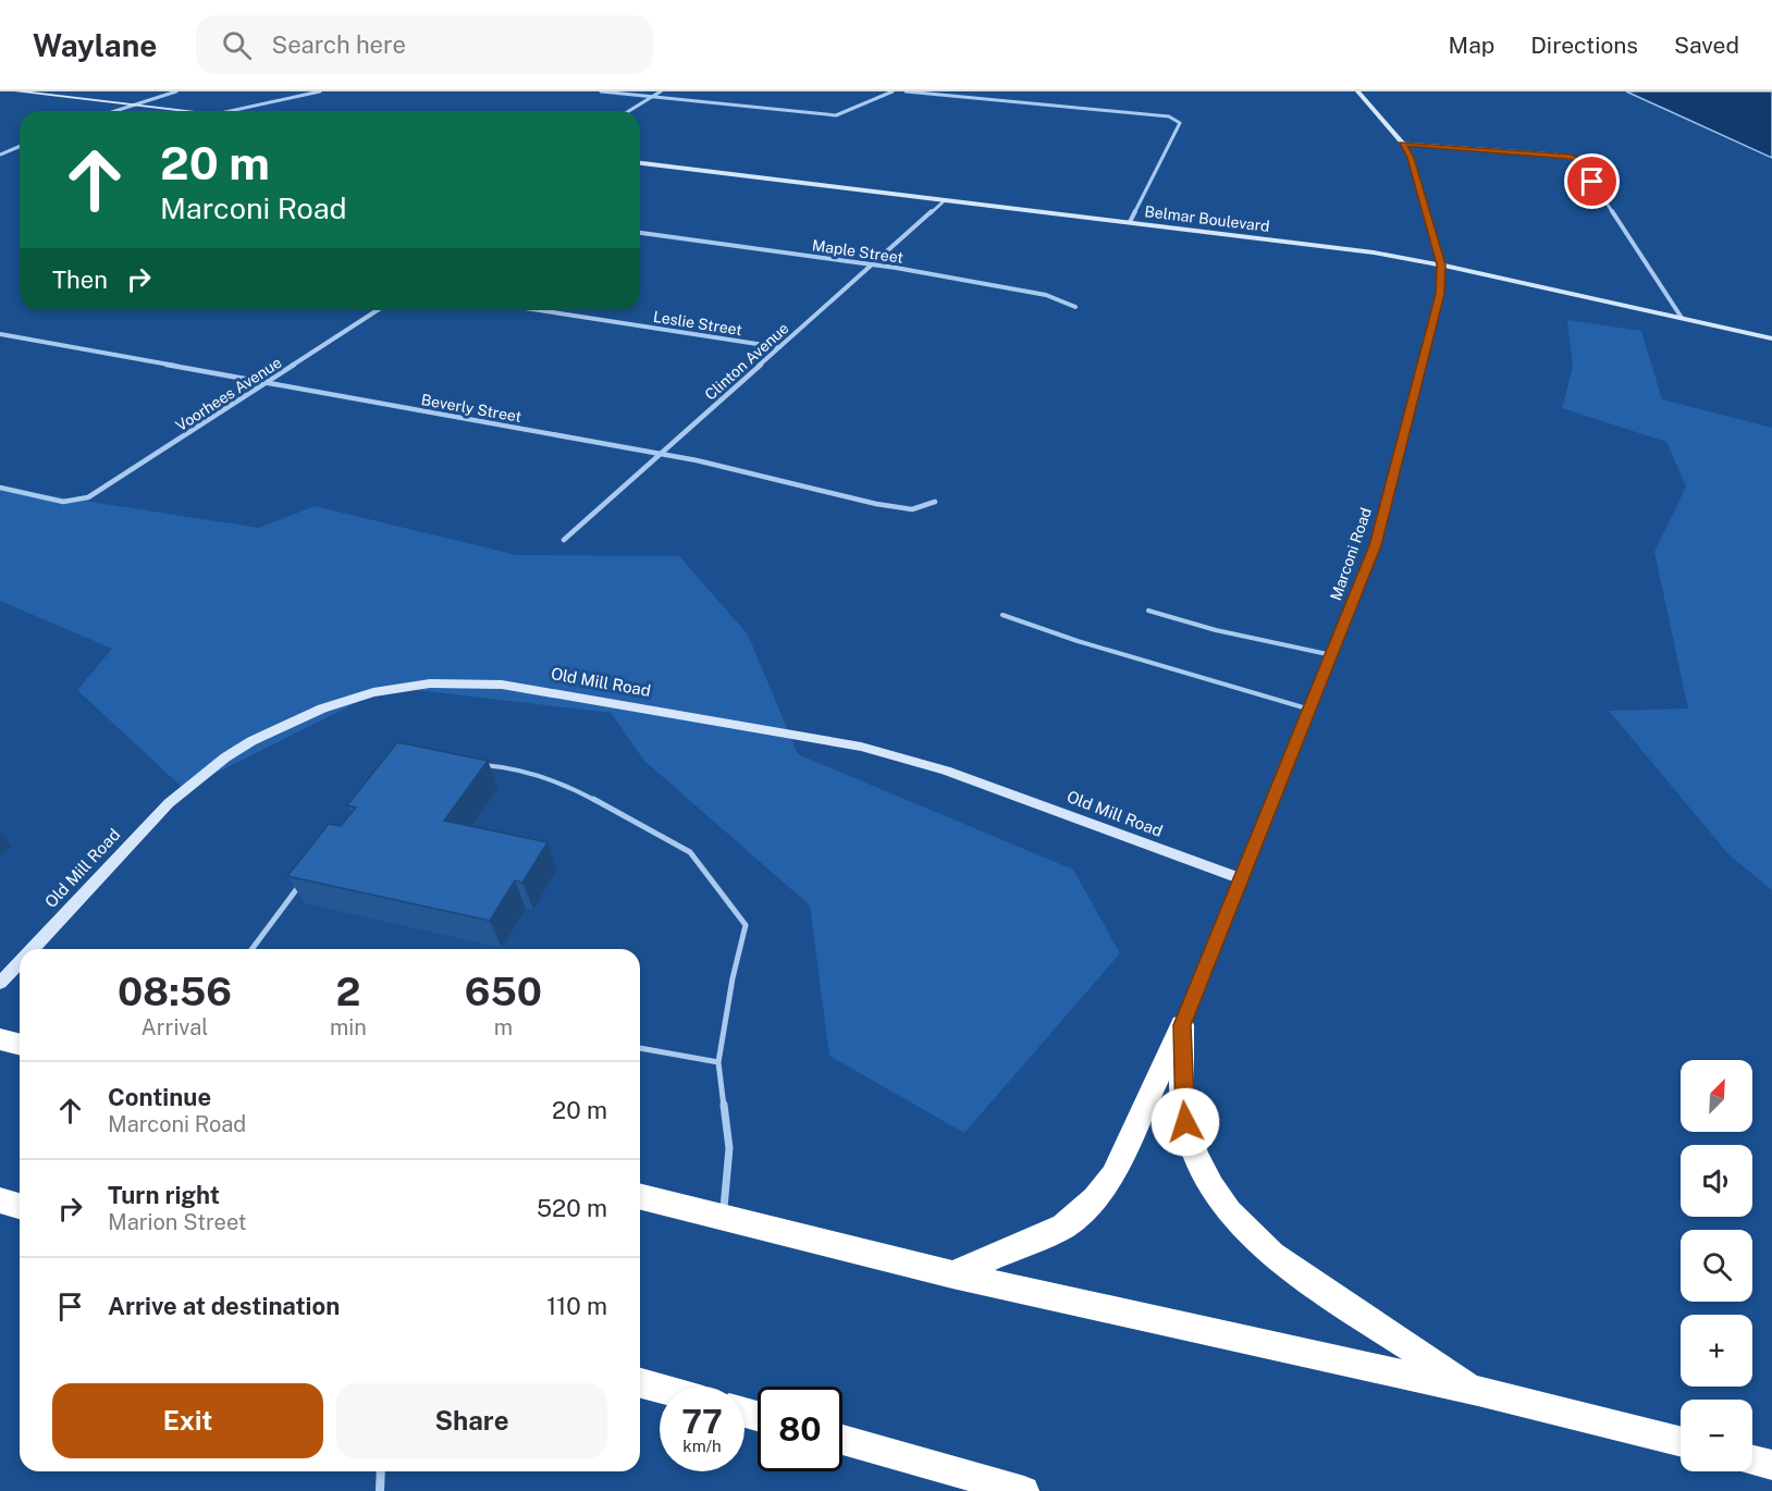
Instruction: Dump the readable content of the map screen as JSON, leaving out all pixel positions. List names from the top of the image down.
{
  "streets": {
    "street": [
      "Belmar Boulevard",
      "Maple Street",
      "Leslie Street",
      "Clinton Avenue",
      "Voorhees Avenue",
      "Beverly Street",
      "Marconi Road",
      "Old Mill Road"
    ]
  },
  "crossings": [
    ["Belmar Boulevard", "Clinton Avenue"],
    ["Belmar Boulevard", "Marconi Road"],
    ["Maple Street", "Clinton Avenue"],
    ["Leslie Street", "Clinton Avenue"],
    ["Clinton Avenue", "Beverly Street"],
    ["Voorhees Avenue", "Beverly Street"],
    ["Marconi Road", "Old Mill Road"]
  ],
  "north": "top right",
  "page": {
    "header": "Waylane",
    "search": "Search here",
    "nav": ["Map", "Directions", "Saved"],
    "turn": ["20 m", "Marconi Road"],
    "then": "Then",
    "eta": [
      "08:56",
      "Arrival",
      "2",
      "min",
      "650",
      "m"
    ],
    "map_buttons": ["+", "−"],
    "list": [
      {
        "name": "Continue",
        "note": "Marconi Road",
        "value": "20 m"
      },
      {
        "name": "Turn right",
        "note": "Marion Street",
        "value": "520 m"
      },
      {
        "name": "Arrive at destination",
        "value": "110 m"
      }
    ],
    "buttons": ["Exit", "Share"],
    "speed": "77 km/h",
    "limit": "80"
  }
}
